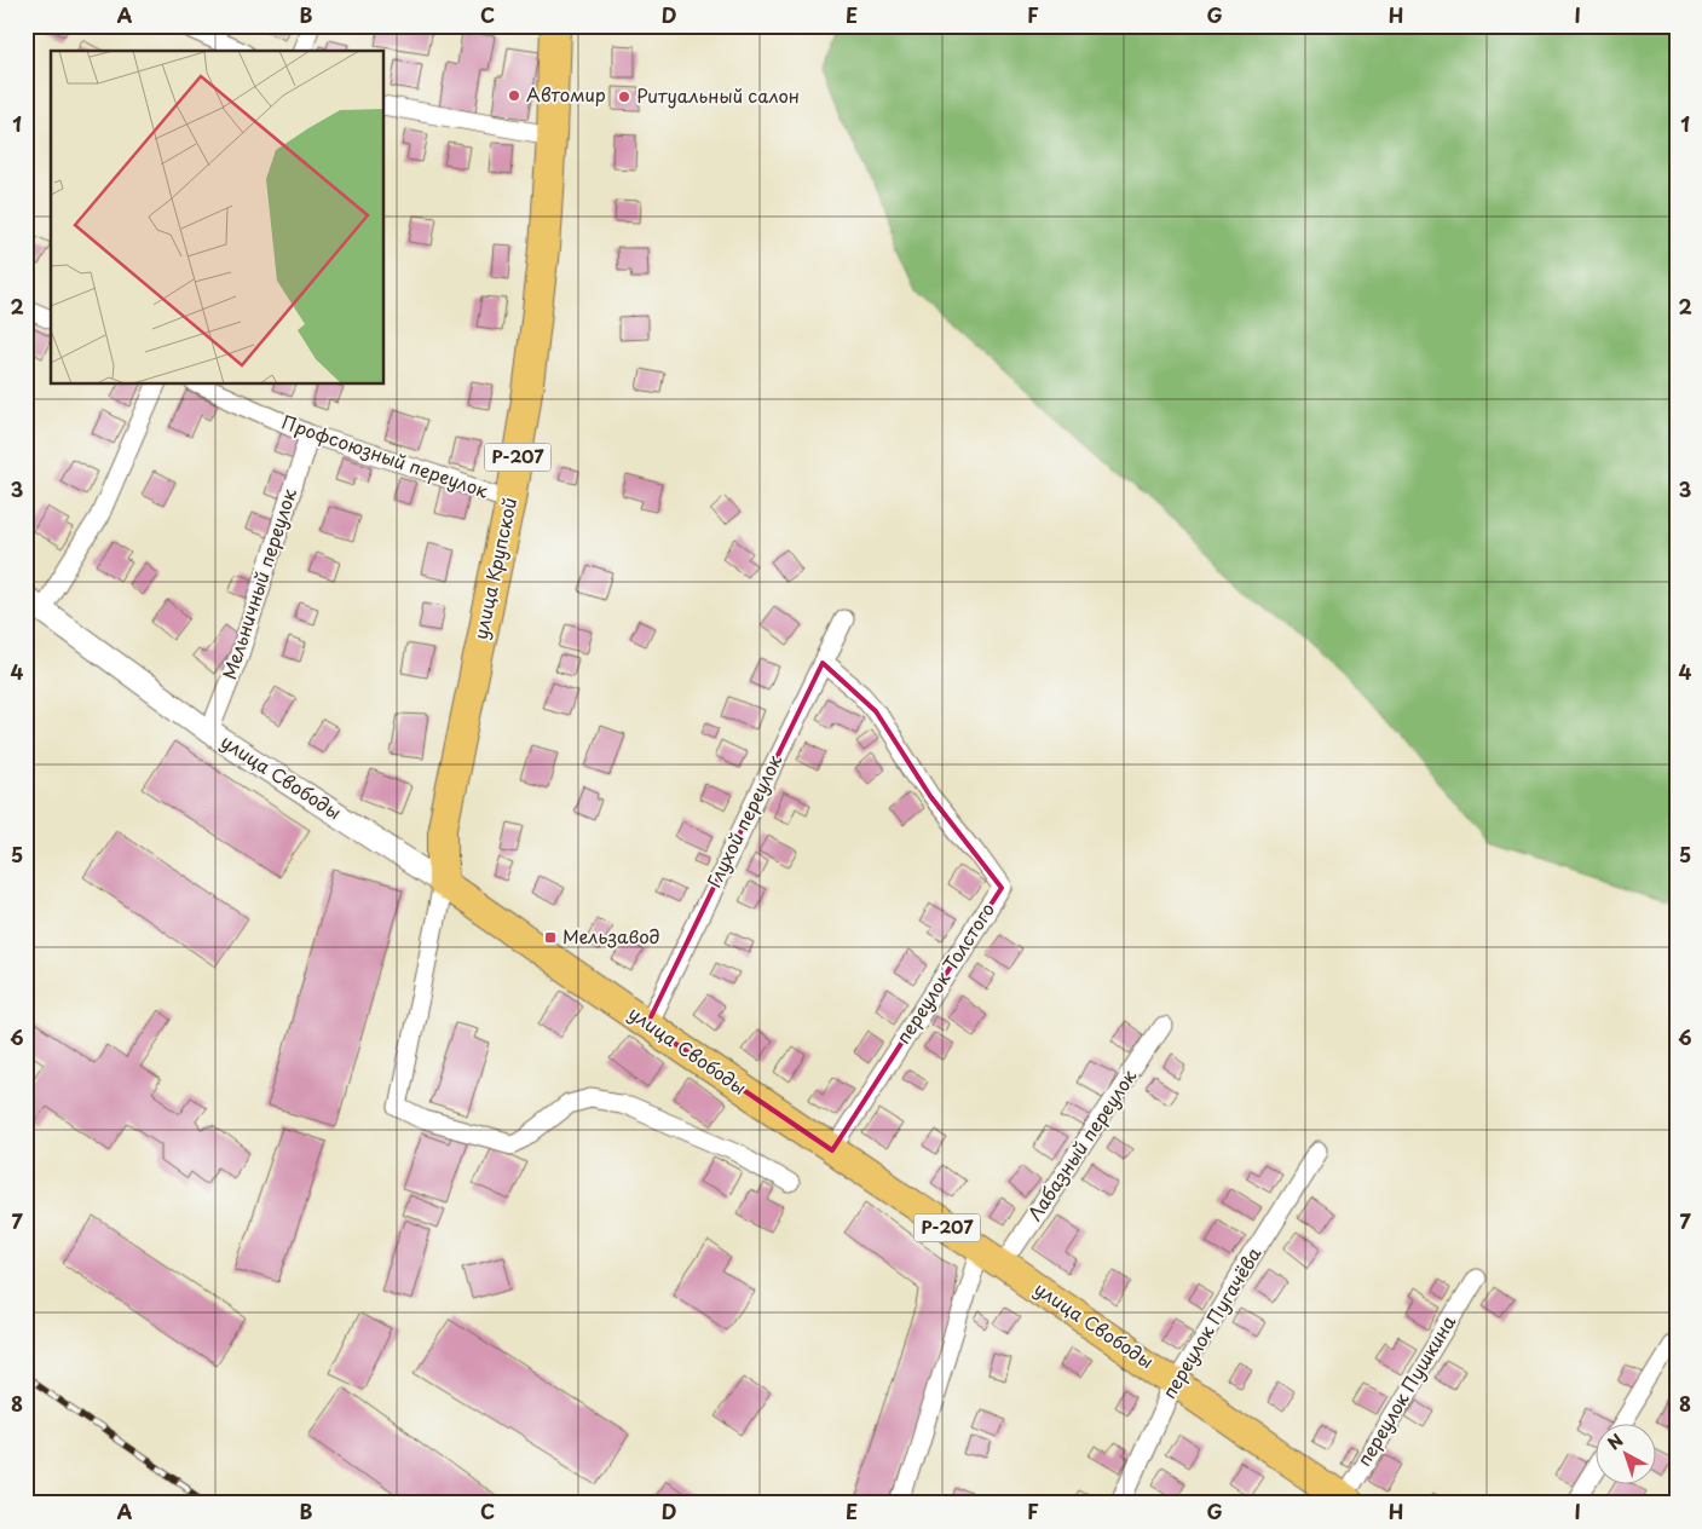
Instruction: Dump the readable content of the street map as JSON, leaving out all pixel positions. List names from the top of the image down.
{
  "streets": {
    "main road": ["Р-207", "улица Крупской", "улица Свободы"],
    "street": [
      "Профсоюзный переулок",
      "Мельничный переулок",
      "Глухой переулок",
      "переулок Толстого",
      "Лабазный переулок",
      "переулок Пугачёва",
      "переулок Пушкина"
    ]
  },
  "crossings": [
    ["Профсоюзный переулок", "улица Крупской"],
    ["Профсоюзный переулок", "Мельничный переулок"],
    ["улица Крупской", "улица Свободы"],
    ["Мельничный переулок", "улица Свободы"],
    ["улица Свободы", "Глухой переулок"],
    ["улица Свободы", "переулок Толстого"],
    ["улица Свободы", "Лабазный переулок"],
    ["улица Свободы", "переулок Пугачёва"],
    ["улица Свободы", "переулок Пушкина"],
    ["Глухой переулок", "переулок Толстого"]
  ],
  "places": {
    "other": ["Автомир", "Ритуальный салон"],
    "transit": ["Мельзавод"]
  },
  "north": "top left",
  "grid": {
    "columns": [
      "A",
      "B",
      "C",
      "D",
      "E",
      "F",
      "G",
      "H",
      "I"
    ],
    "rows": [
      "1",
      "2",
      "3",
      "4",
      "5",
      "6",
      "7",
      "8"
    ]
  }
}
